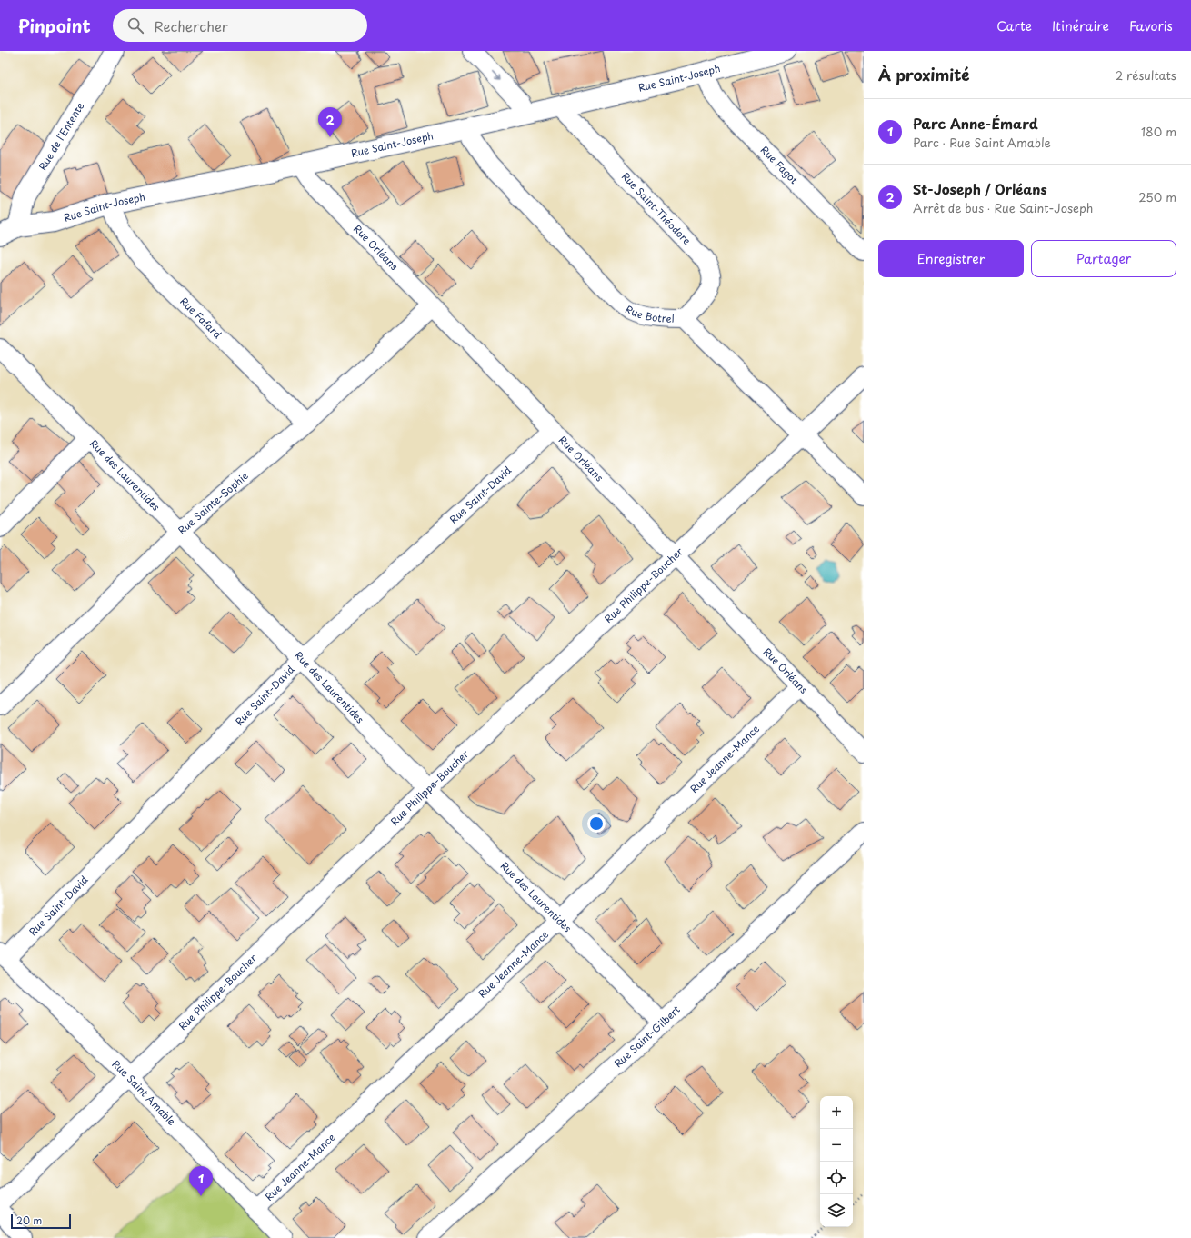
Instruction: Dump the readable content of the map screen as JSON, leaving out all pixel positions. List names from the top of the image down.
{
  "streets": {
    "street": [
      "Rue Saint-Joseph",
      "Rue de l'Entente",
      "Rue Fagot",
      "Rue Saint-Théodore",
      "Rue Orléans",
      "Rue Botrel",
      "Rue Fafard",
      "Rue des Laurentides",
      "Rue Saint-David",
      "Rue Sainte-Sophie",
      "Rue Philippe-Boucher",
      "Rue Jeanne-Mance",
      "Rue Saint-Gilbert",
      "Rue Saint Amable"
    ]
  },
  "crossings": [
    ["Rue Saint-Joseph", "Rue de l'Entente"],
    ["Rue Saint-Joseph", "Rue Fagot"],
    ["Rue Saint-Joseph", "Rue Saint-Théodore"],
    ["Rue Saint-Joseph", "Rue Orléans"],
    ["Rue Saint-Joseph", "Rue Botrel"],
    ["Rue Saint-Joseph", "Rue Fafard"],
    ["Rue Saint-Théodore", "Rue Botrel"],
    ["Rue Orléans", "Rue Saint-David"],
    ["Rue Orléans", "Rue Sainte-Sophie"],
    ["Rue Orléans", "Rue Philippe-Boucher"],
    ["Rue Orléans", "Rue Jeanne-Mance"],
    ["Rue Botrel", "Rue Philippe-Boucher"],
    ["Rue Fafard", "Rue Sainte-Sophie"],
    ["Rue des Laurentides", "Rue Saint-David"],
    ["Rue des Laurentides", "Rue Sainte-Sophie"],
    ["Rue des Laurentides", "Rue Philippe-Boucher"],
    ["Rue des Laurentides", "Rue Jeanne-Mance"],
    ["Rue des Laurentides", "Rue Saint-Gilbert"],
    ["Rue Saint-David", "Rue Saint Amable"],
    ["Rue Philippe-Boucher", "Rue Saint Amable"],
    ["Rue Jeanne-Mance", "Rue Saint Amable"]
  ],
  "scale_bar": "20 m",
  "page": {
    "header": "Pinpoint",
    "search": "Rechercher",
    "nav": ["Carte", "Itinéraire", "Favoris"],
    "heading": ["À proximité", "2 résultats"],
    "list": [
      {
        "mark": "1",
        "name": "Parc Anne-Émard",
        "note": "Parc · Rue Saint Amable",
        "value": "180 m"
      },
      {
        "mark": "2",
        "name": "St-Joseph / Orléans",
        "note": "Arrêt de bus · Rue Saint-Joseph",
        "value": "250 m"
      }
    ],
    "pins": ["2", "1"],
    "buttons": ["Enregistrer", "Partager"],
    "map_buttons": ["+", "−"],
    "scale": "20 m"
  }
}
